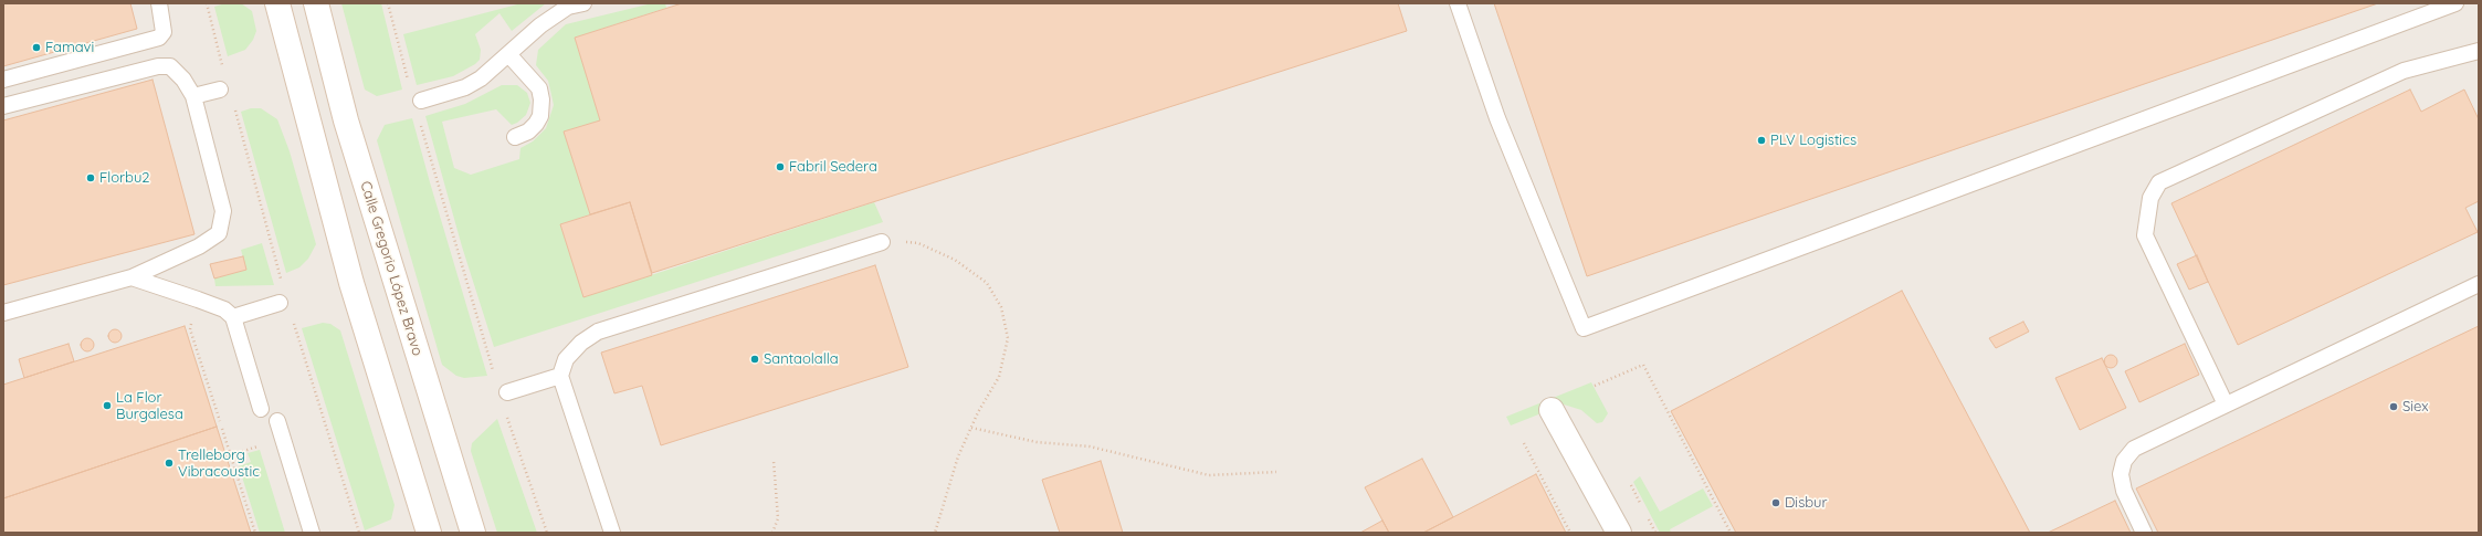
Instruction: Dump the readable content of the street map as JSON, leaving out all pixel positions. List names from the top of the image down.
{
  "streets": {
    "main road": ["Calle Gregorio López Bravo"]
  },
  "places": [
    "Famavi",
    "PLV Logistics",
    "Fabril Sedera",
    "Florbu2",
    "Santaolalla",
    "La Flor Burgalesa",
    "Siex",
    "Trelleborg Vibracoustic",
    "Disbur"
  ]
}
